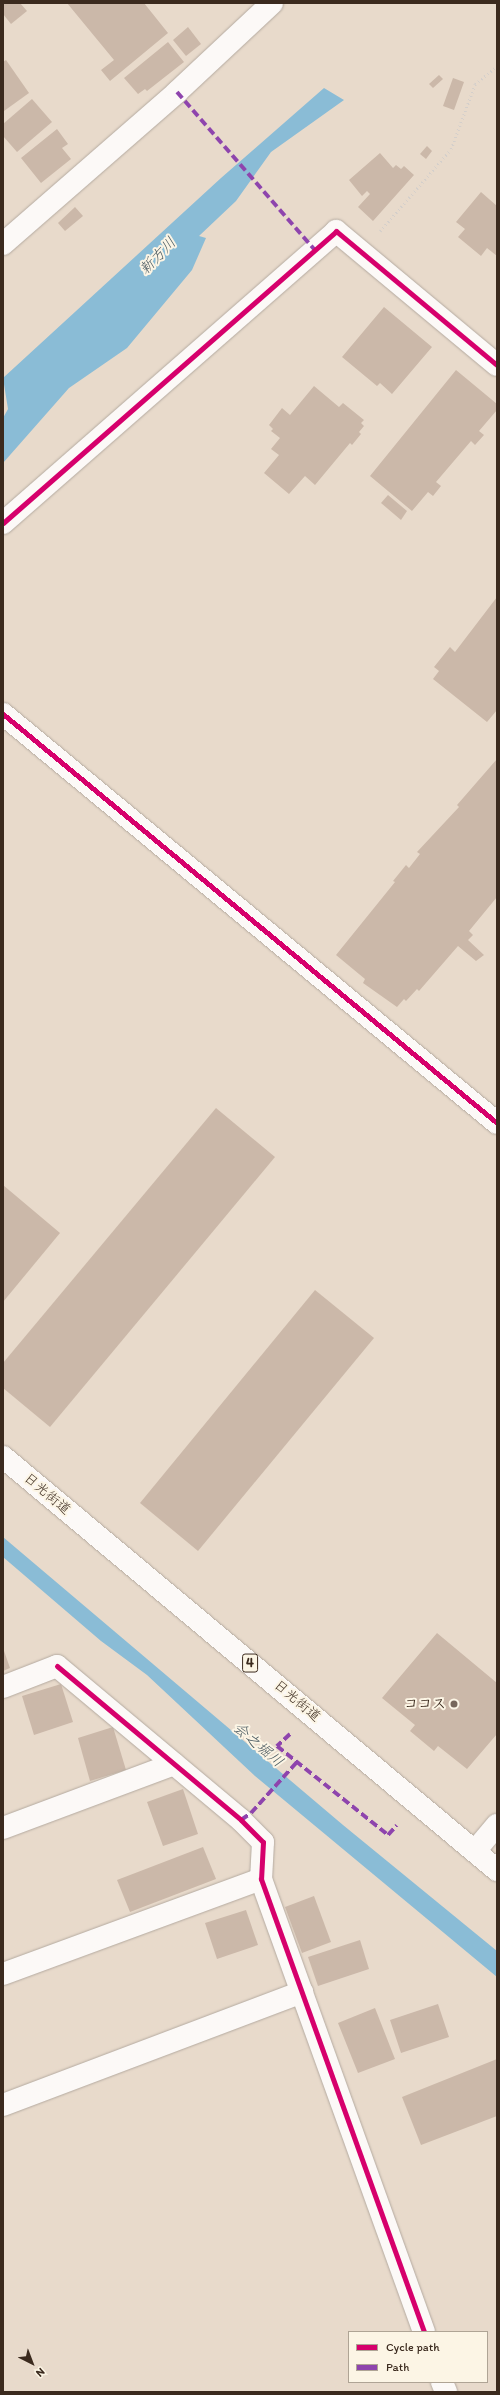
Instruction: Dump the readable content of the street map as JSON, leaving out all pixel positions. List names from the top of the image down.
{
  "streets": {
    "main road": ["日光街道", "4"]
  },
  "water": ["新方川", "会之堀川"],
  "places": ["ココス"],
  "legend": ["Cycle path", "Path"],
  "north": "bottom right"
}
